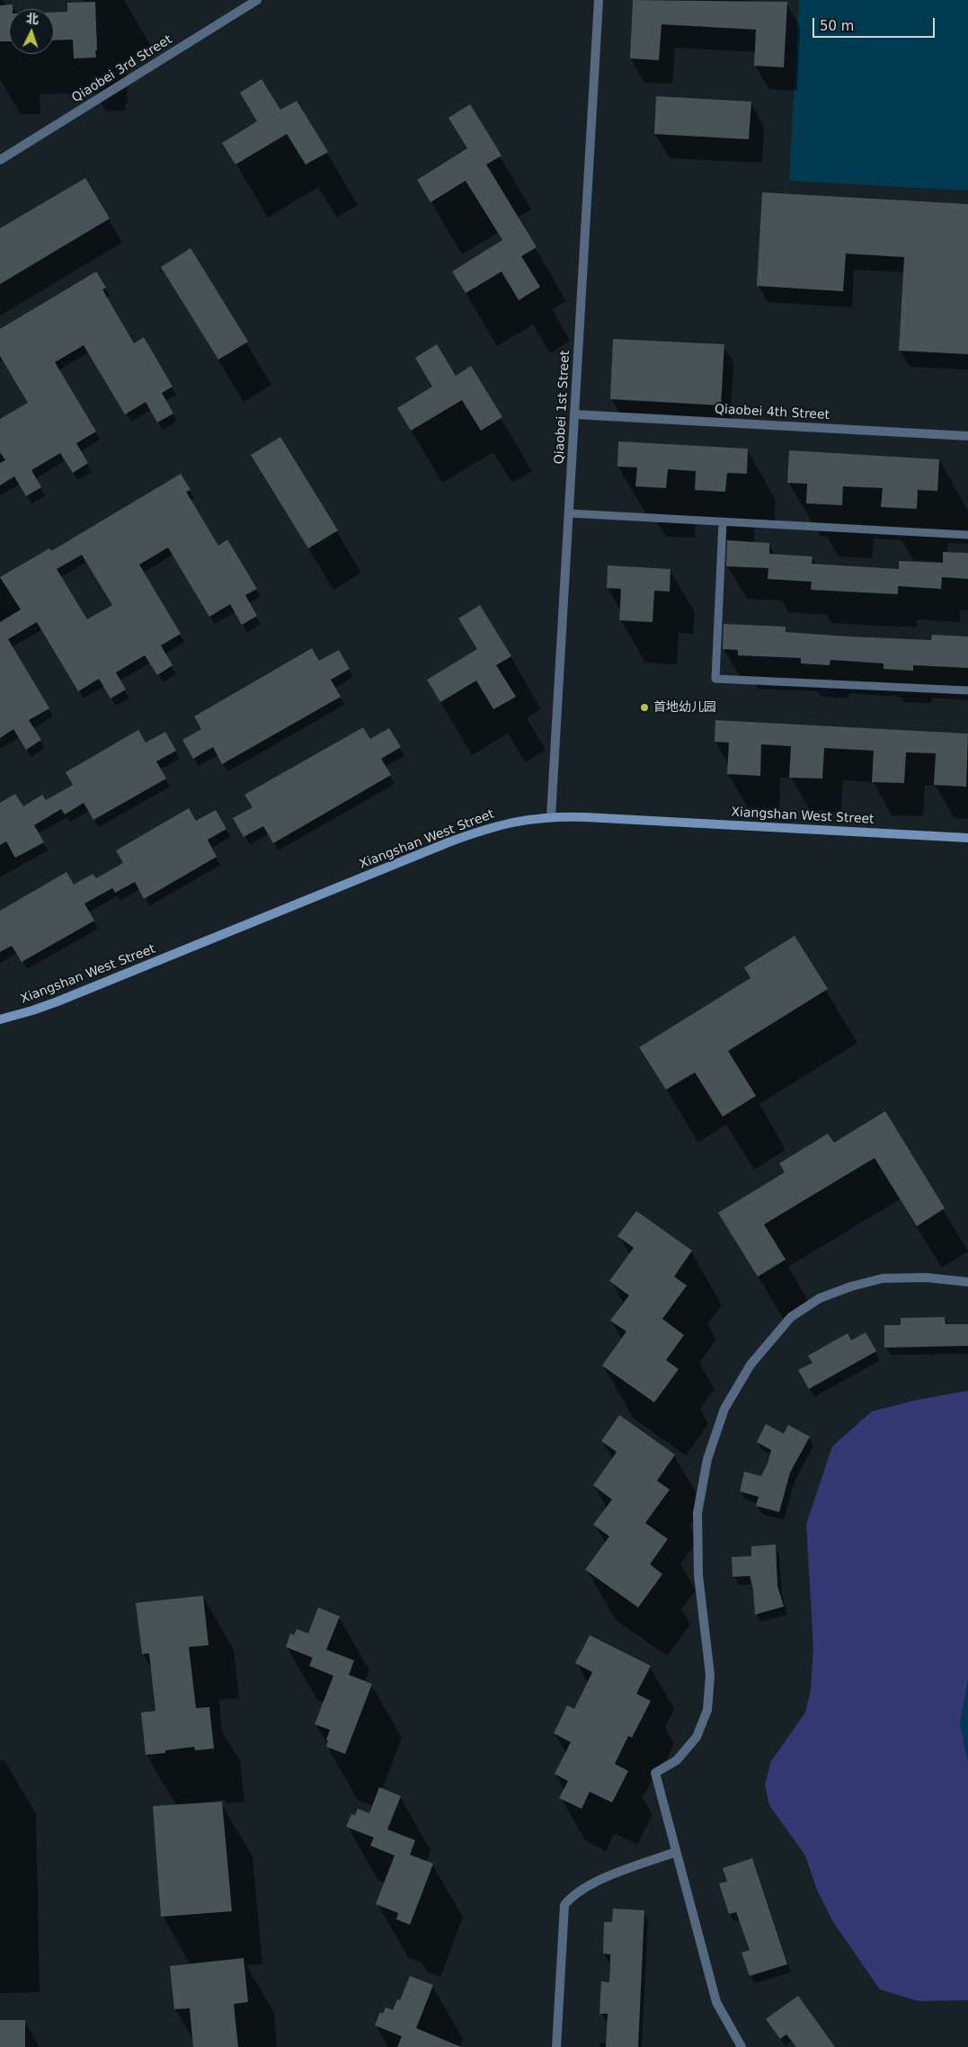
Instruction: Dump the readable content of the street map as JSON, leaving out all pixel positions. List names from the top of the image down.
{
  "streets": {
    "street": [
      "Qiaobei 3rd Street",
      "Qiaobei 1st Street",
      "Qiaobei 4th Street",
      "Xiangshan West Street"
    ]
  },
  "crossings": [
    ["Qiaobei 1st Street", "Qiaobei 4th Street"],
    ["Qiaobei 1st Street", "Xiangshan West Street"]
  ],
  "places": ["首地幼儿园"],
  "scale_bar": "50 m",
  "north": "top"
}
